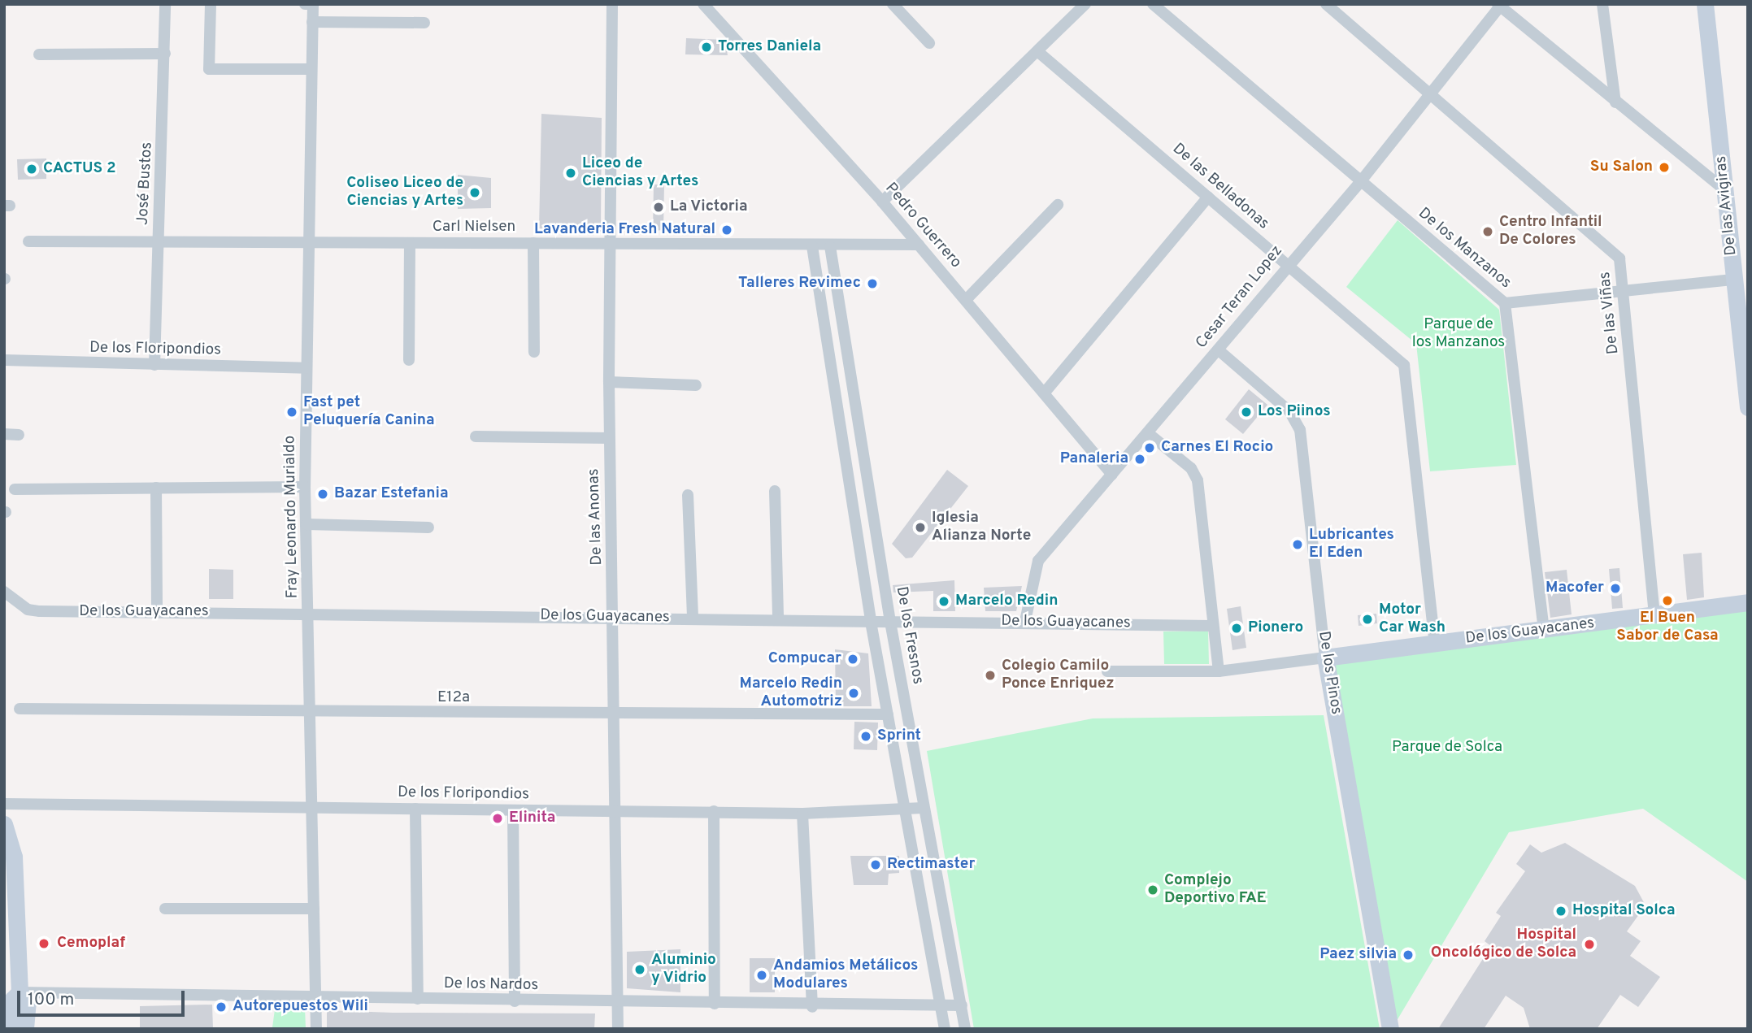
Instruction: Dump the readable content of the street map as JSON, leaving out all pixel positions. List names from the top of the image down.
{
  "streets": {
    "street": [
      "José Bustos",
      "De las Belladonas",
      "De las Avigiras",
      "Pedro Guerrero",
      "Carl Nielsen",
      "De los Manzanos",
      "Cesar Teran Lopez",
      "De las Viñas",
      "De los Floripondios",
      "Fray Leonardo Murialdo",
      "De las Anonas",
      "De los Guayacanes",
      "De los Fresnos",
      "De los Pinos",
      "E12a",
      "De los Nardos"
    ]
  },
  "crossings": [
    ["José Bustos", "Carl Nielsen"],
    ["José Bustos", "De los Floripondios"],
    ["De las Belladonas", "Cesar Teran Lopez"],
    ["De las Belladonas", "De los Guayacanes"],
    ["Pedro Guerrero", "Carl Nielsen"],
    ["Pedro Guerrero", "Cesar Teran Lopez"],
    ["Carl Nielsen", "Fray Leonardo Murialdo"],
    ["Carl Nielsen", "De las Anonas"],
    ["Carl Nielsen", "De los Fresnos"],
    ["De los Manzanos", "Cesar Teran Lopez"],
    ["De los Manzanos", "De los Guayacanes"],
    ["Cesar Teran Lopez", "De las Viñas"],
    ["Cesar Teran Lopez", "De los Guayacanes"],
    ["Cesar Teran Lopez", "De los Pinos"],
    ["De las Viñas", "De los Guayacanes"],
    ["De los Floripondios", "Fray Leonardo Murialdo"],
    ["De los Floripondios", "De las Anonas"],
    ["De los Floripondios", "De los Fresnos"],
    ["Fray Leonardo Murialdo", "De los Guayacanes"],
    ["Fray Leonardo Murialdo", "E12a"],
    ["Fray Leonardo Murialdo", "De los Nardos"],
    ["De las Anonas", "De los Guayacanes"],
    ["De las Anonas", "E12a"],
    ["De las Anonas", "De los Nardos"],
    ["De los Guayacanes", "De los Fresnos"],
    ["De los Guayacanes", "De los Pinos"],
    ["De los Fresnos", "De los Nardos"]
  ],
  "parks": ["Parque de los Manzanos", "Parque de Solca"],
  "places": [
    "Torres Daniela",
    "Su Salon",
    "CACTUS 2",
    "Liceo de Ciencias y Artes",
    "Coliseo Liceo de Ciencias y Artes",
    "La Victoria",
    "Lavanderia Fresh Natural",
    "Centro Infantil De Colores",
    "Talleres Revimec",
    "Fast pet Peluquería Canina",
    "Los Piinos",
    "Carnes El Rocio",
    "Panaleria",
    "Bazar Estefania",
    "Iglesia Alianza Norte",
    "Lubricantes El Eden",
    "Macofer",
    "El Buen Sabor de Casa",
    "Marcelo Redin",
    "Motor Car Wash",
    "Pionero",
    "Compucar",
    "Colegio Camilo Ponce Enriquez",
    "Marcelo Redin Automotriz",
    "Sprint",
    "Elinita",
    "Rectimaster",
    "Complejo Deportivo FAE",
    "Hospital Solca",
    "Cemoplaf",
    "Hospital Oncológico de Solca",
    "Paez silvia",
    "Aluminio y Vidrio",
    "Andamios Metálicos Modulares",
    "Autorepuestos Wili"
  ],
  "scale_bar": "100 m"
}
